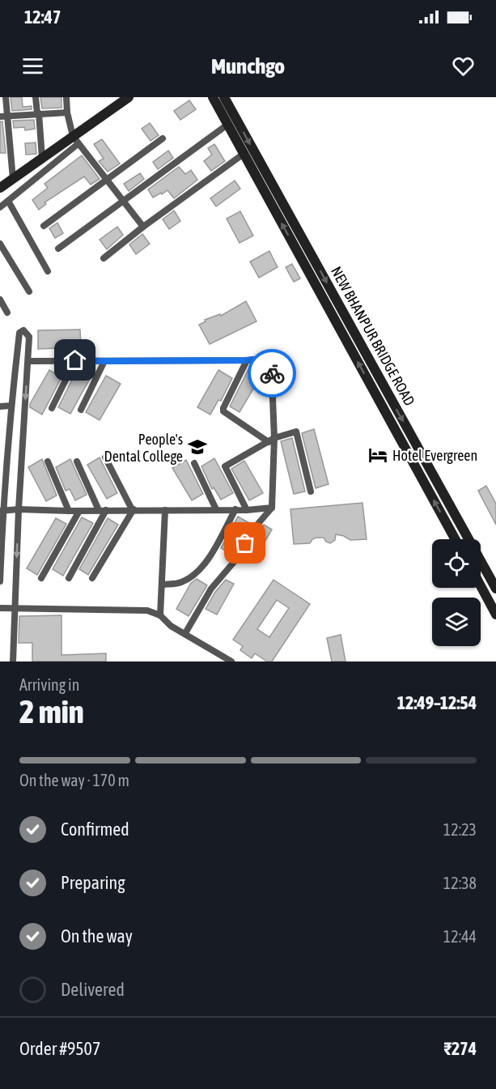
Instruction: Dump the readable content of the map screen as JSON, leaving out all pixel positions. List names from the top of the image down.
{
  "streets": {
    "street": ["NEW BHANPUR BRIDGE ROAD"]
  },
  "places": {
    "school or university": ["People's Dental College"],
    "hotel": ["Hotel Evergreen"]
  },
  "page": {
    "status": "12:47",
    "header": "Munchgo",
    "heading": ["2 min", "Arriving in", "12:49–12:54"],
    "panel": ["Order #9507", "₹274"],
    "bar": "On the way · 170 m",
    "list": [
      ["Confirmed", "12:23"],
      ["Preparing", "12:38"],
      ["On the way", "12:44"],
      "Delivered"
    ]
  }
}
